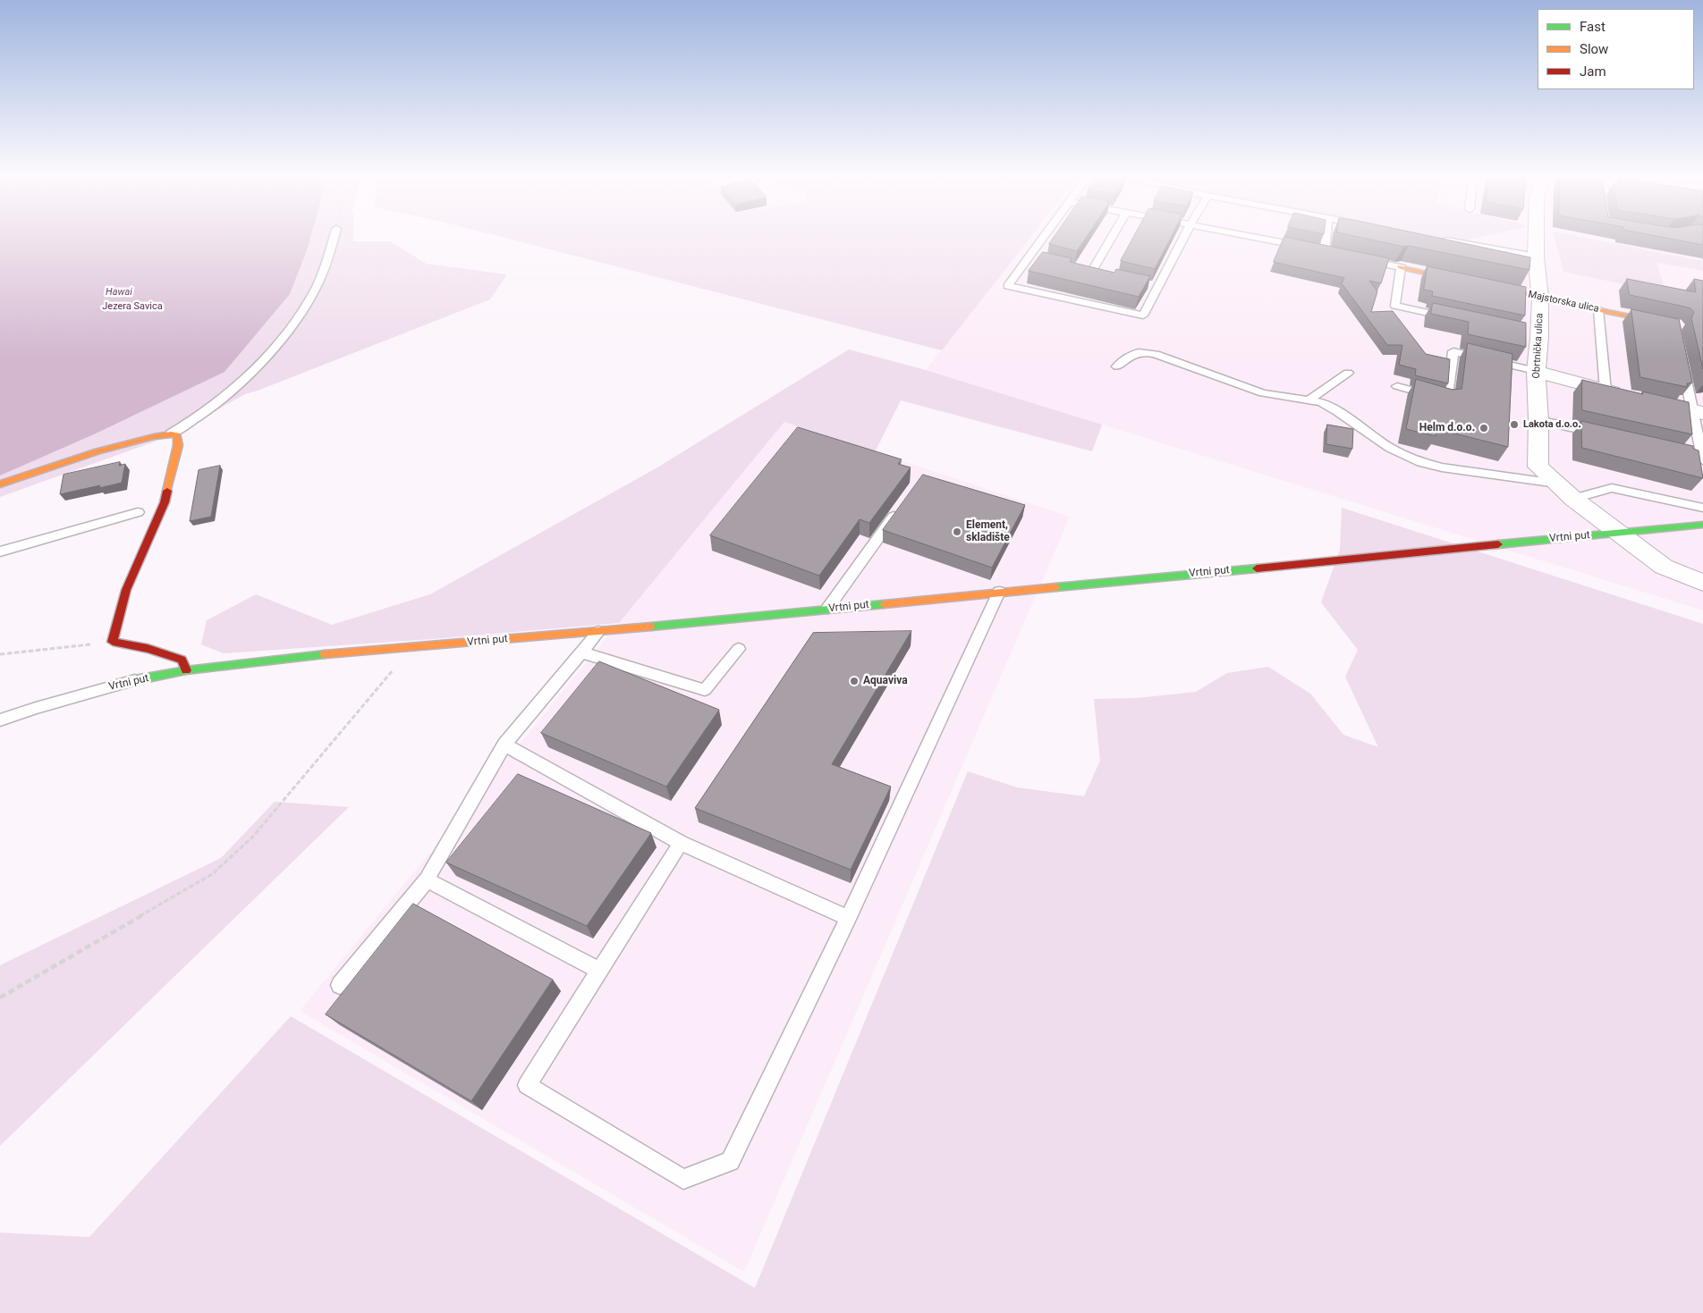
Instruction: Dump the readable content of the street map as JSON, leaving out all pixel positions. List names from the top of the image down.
{
  "streets": {
    "street": ["Majstorska ulica", "Obrtnička ulica", "Vrtni put"]
  },
  "crossings": [
    ["Majstorska ulica", "Obrtnička ulica"],
    ["Obrtnička ulica", "Vrtni put"]
  ],
  "water": ["Hawai"],
  "parks": ["Jezera Savica"],
  "places": [
    "Lakota d.o.o.",
    "Helm d.o.o.",
    "Element, skladište",
    "Aquaviva"
  ],
  "legend": ["Fast", "Slow", "Jam"]
}
